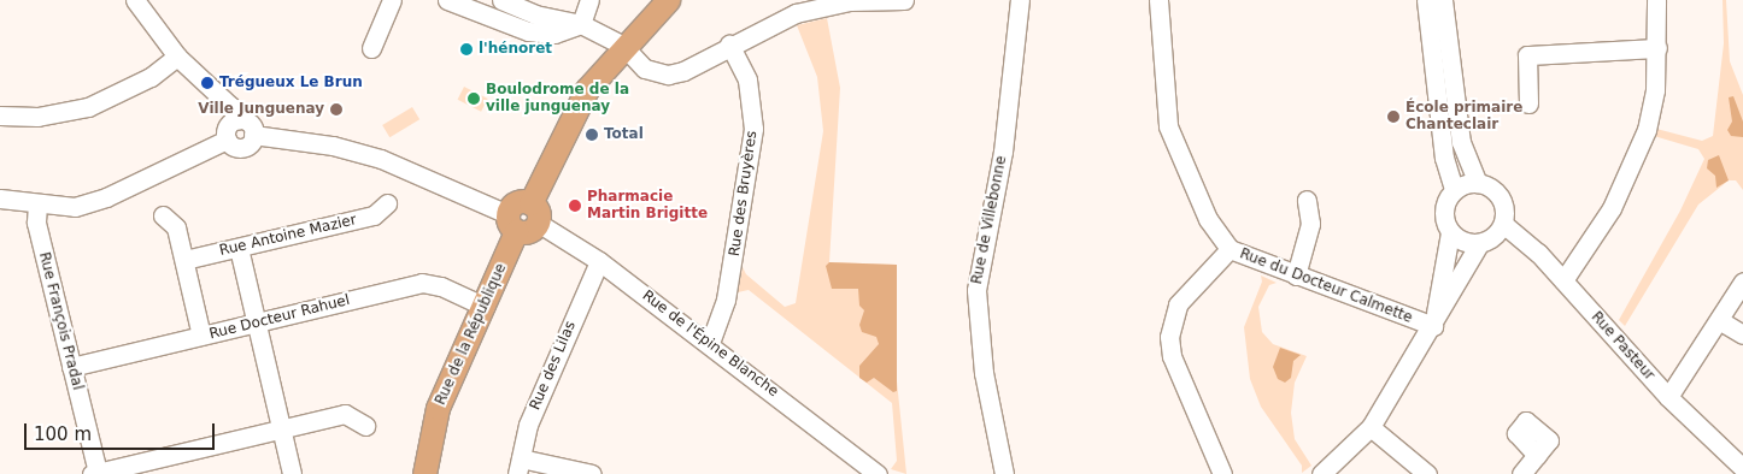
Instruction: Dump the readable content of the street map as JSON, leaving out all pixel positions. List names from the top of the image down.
{
  "streets": {
    "main road": ["Rue de la République"],
    "street": [
      "Rue des Bruyères",
      "Rue de Villebonne",
      "Rue Antoine Mazier",
      "Rue du Docteur Calmette",
      "Rue Docteur Rahuel",
      "Rue François Pradal",
      "Rue de l'Épine Blanche",
      "Rue Pasteur",
      "Rue des Lilas"
    ]
  },
  "crossings": [
    ["Rue des Bruyères", "Rue de l'Épine Blanche"],
    ["Rue Docteur Rahuel", "Rue François Pradal"],
    ["Rue Docteur Rahuel", "Rue de la République"],
    ["Rue de l'Épine Blanche", "Rue des Lilas"]
  ],
  "places": [
    "l'hénoret",
    "Trégueux Le Brun",
    "Boulodrome de la ville junguenay",
    "Ville Junguenay",
    "École primaire Chanteclair",
    "Total",
    "Pharmacie Martin Brigitte"
  ],
  "scale_bar": "100 m"
}
